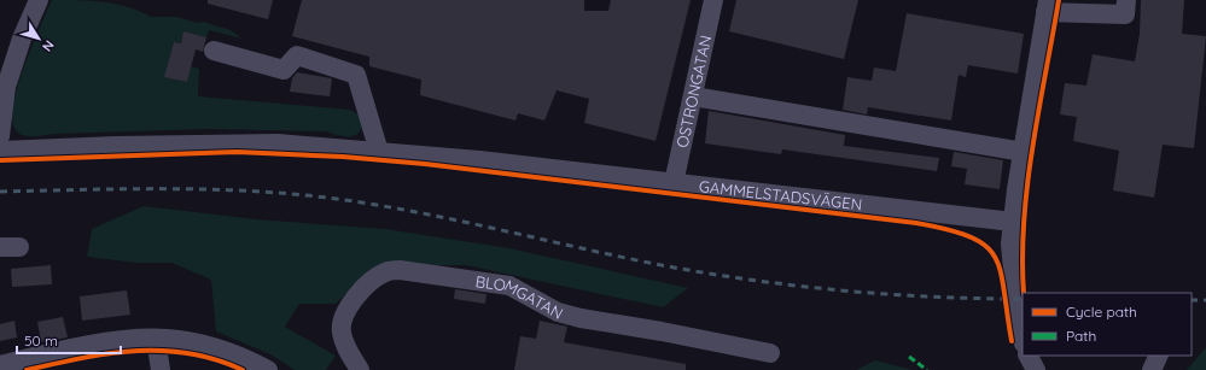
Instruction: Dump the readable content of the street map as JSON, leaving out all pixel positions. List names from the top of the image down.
{
  "streets": {
    "street": ["OSTRONGATAN", "GAMMELSTADSVÄGEN", "BLOMGATAN"]
  },
  "crossings": [
    ["OSTRONGATAN", "GAMMELSTADSVÄGEN"]
  ],
  "legend": ["Cycle path", "Path"],
  "scale_bar": "50 m",
  "north": "bottom right"
}
